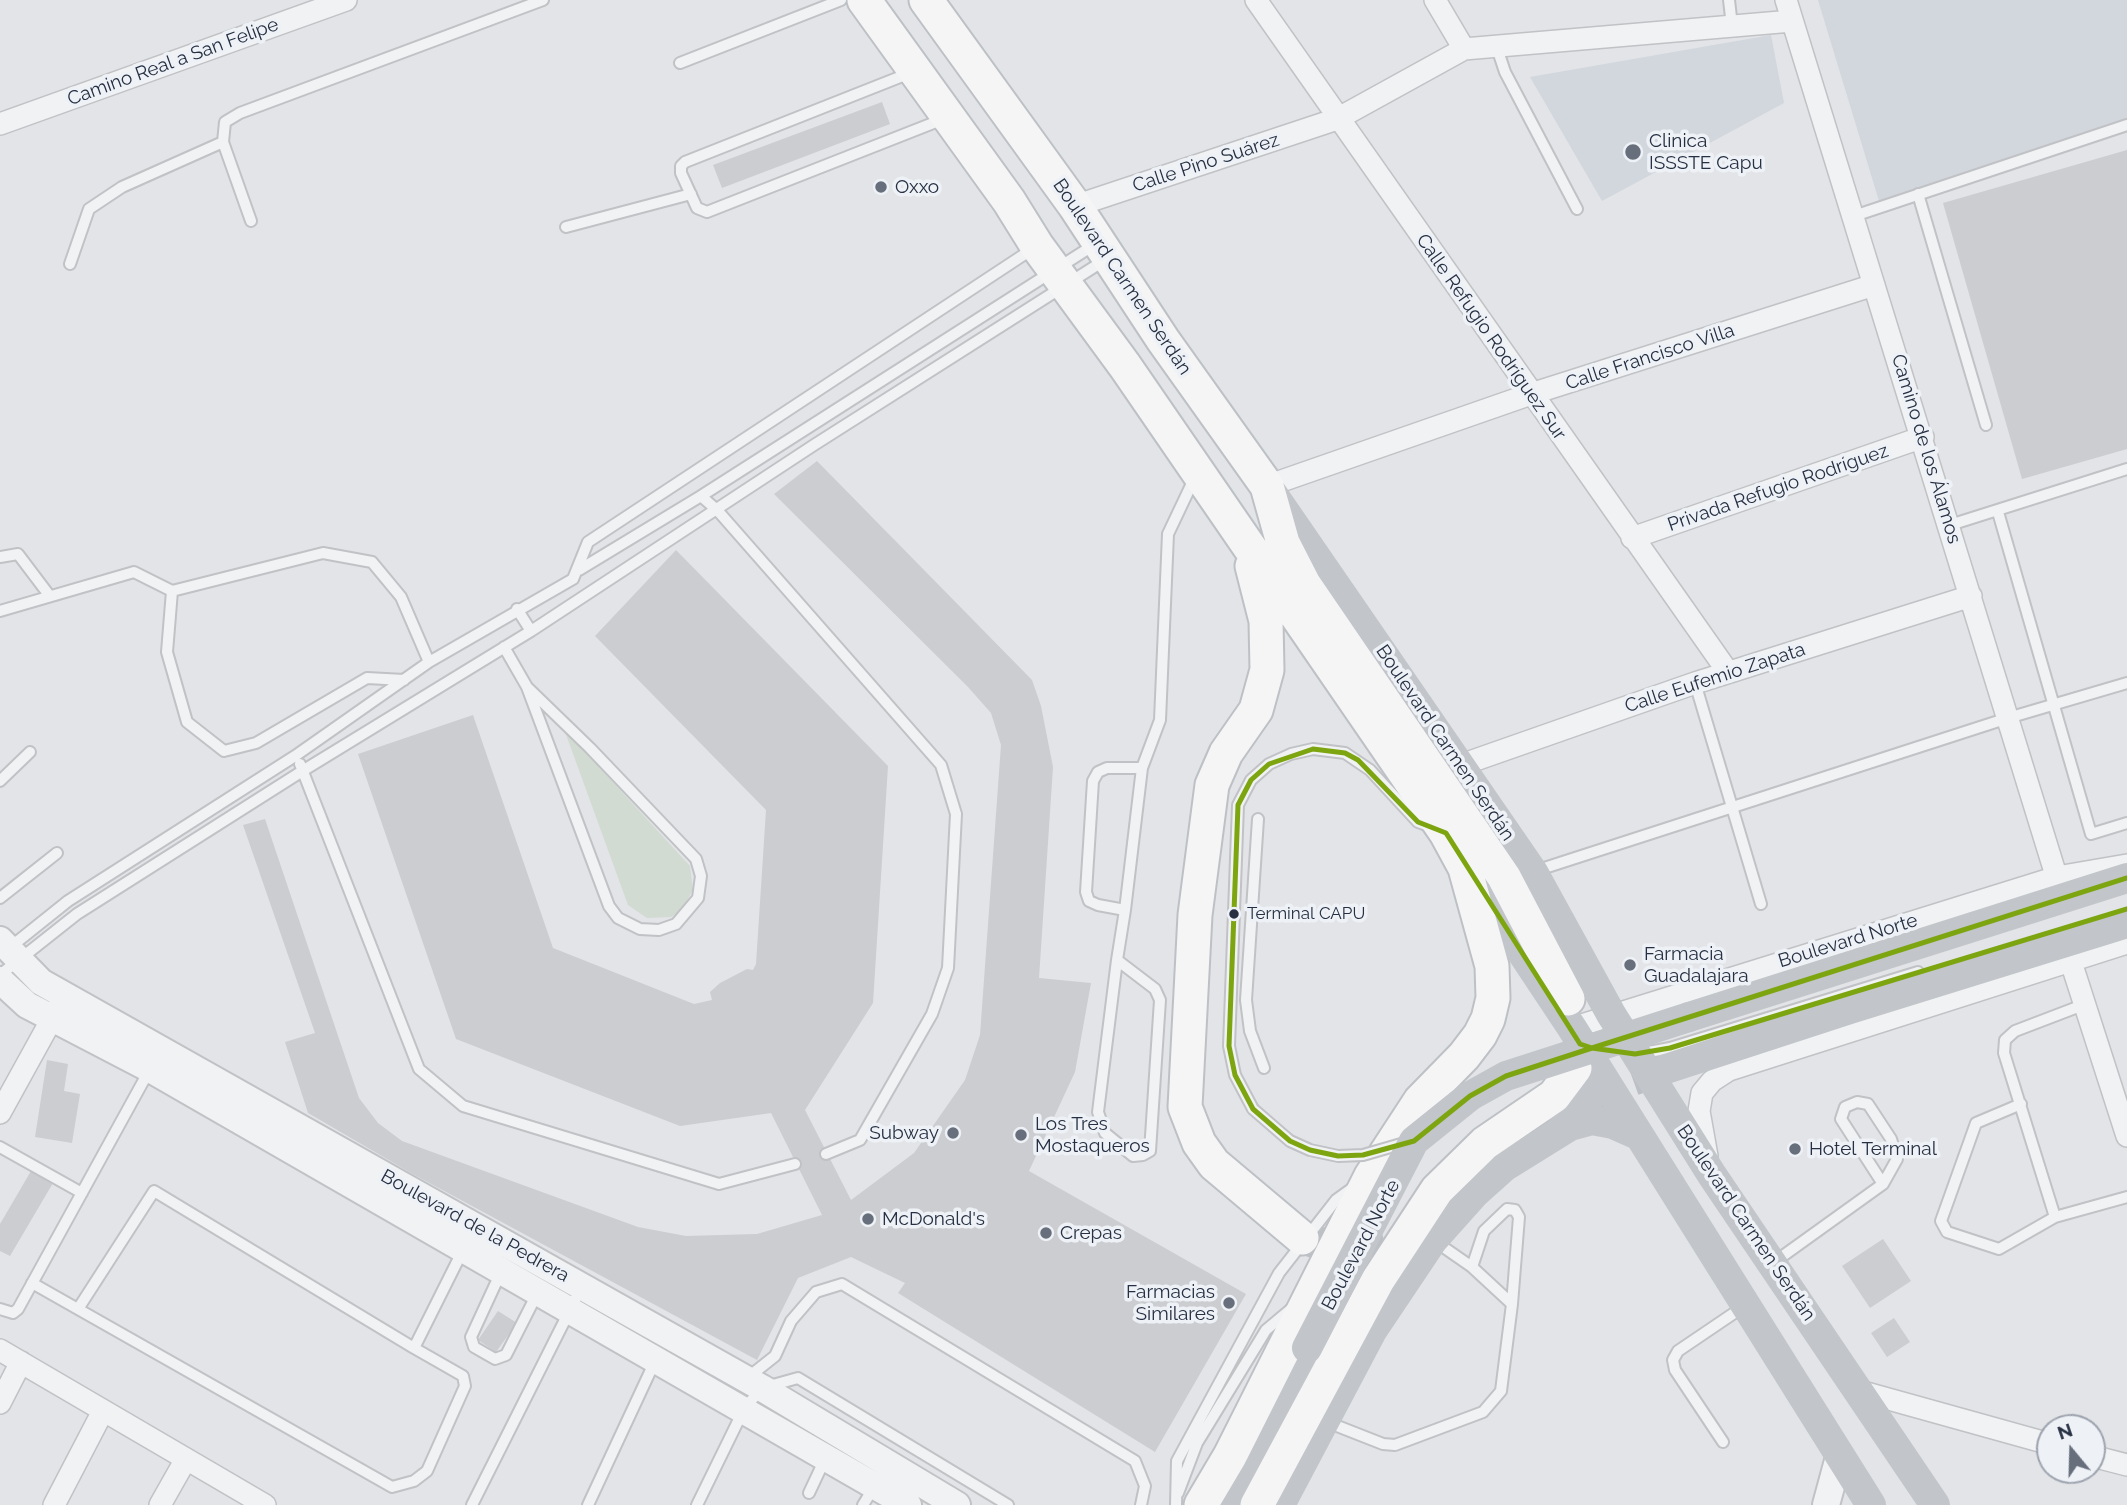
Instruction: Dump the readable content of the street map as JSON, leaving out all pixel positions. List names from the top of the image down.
{
  "streets": {
    "main road": ["Boulevard Carmen Serdán", "Boulevard Norte"],
    "street": [
      "Camino Real a San Felipe",
      "Calle Pino Suárez",
      "Calle Refugio Rodríguez Sur",
      "Calle Francisco Villa",
      "Camino de los Álamos",
      "Privada Refugio Rodríguez",
      "Calle Eufemio Zapata",
      "Boulevard de la Pedrera"
    ]
  },
  "crossings": [
    ["Calle Pino Suárez", "Boulevard Carmen Serdán"],
    ["Calle Pino Suárez", "Calle Refugio Rodríguez Sur"],
    ["Boulevard Carmen Serdán", "Calle Francisco Villa"],
    ["Boulevard Carmen Serdán", "Calle Eufemio Zapata"],
    ["Boulevard Carmen Serdán", "Boulevard Norte"],
    ["Calle Refugio Rodríguez Sur", "Calle Francisco Villa"],
    ["Calle Refugio Rodríguez Sur", "Privada Refugio Rodríguez"],
    ["Calle Refugio Rodríguez Sur", "Calle Eufemio Zapata"],
    ["Calle Francisco Villa", "Camino de los Álamos"],
    ["Camino de los Álamos", "Privada Refugio Rodríguez"],
    ["Camino de los Álamos", "Calle Eufemio Zapata"],
    ["Camino de los Álamos", "Boulevard Norte"]
  ],
  "places": [
    "Clinica ISSSTE Capu",
    "Oxxo",
    "Terminal CAPU",
    "Farmacia Guadalajara",
    "Subway",
    "Los Tres Mostaqueros",
    "Hotel Terminal",
    "McDonald's",
    "Crepas",
    "Farmacias Similares"
  ],
  "north": "top"
}
